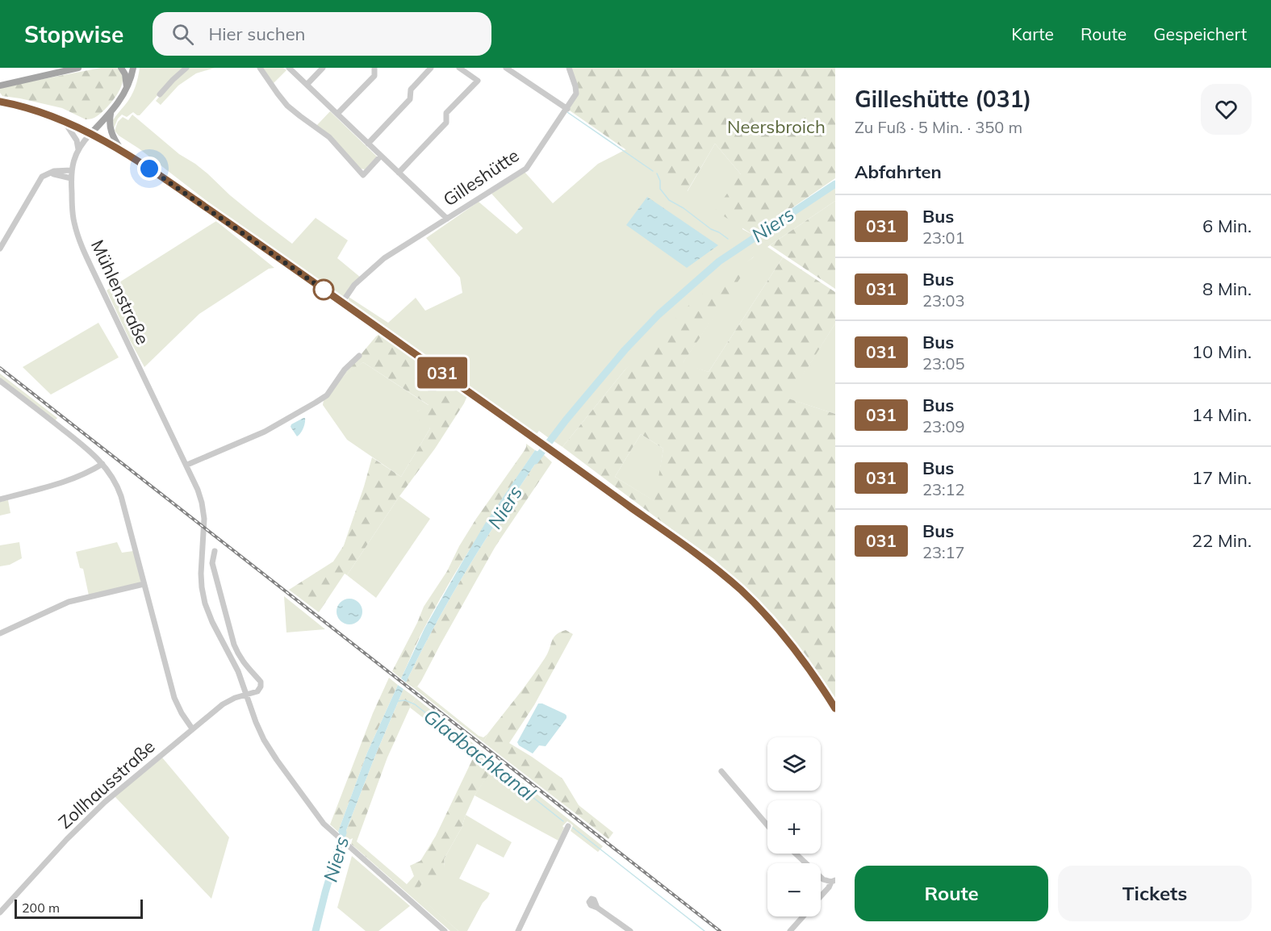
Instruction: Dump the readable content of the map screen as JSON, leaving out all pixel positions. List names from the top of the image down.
{
  "streets": {
    "main road": ["Mühlenstraße"],
    "street": ["Gilleshütte", "Zollhausstraße"]
  },
  "crossings": [
    ["Mühlenstraße", "Zollhausstraße"]
  ],
  "water": ["Niers", "Gladbachkanal"],
  "parks": ["Neersbroich"],
  "lines": ["bus line 031"],
  "scale_bar": "200 m",
  "page": {
    "header": "Stopwise",
    "search": "Hier suchen",
    "nav": ["Karte", "Route", "Gespeichert"],
    "on_map": "031",
    "heading": [
      ["Gilleshütte (031)", "Zu Fuß · 5 Min. · 350 m"],
      "Abfahrten"
    ],
    "list": [
      {
        "mark": "031",
        "name": "Bus",
        "note": "23:01",
        "value": "6 Min."
      },
      {
        "mark": "031",
        "name": "Bus",
        "note": "23:03",
        "value": "8 Min."
      },
      {
        "mark": "031",
        "name": "Bus",
        "note": "23:05",
        "value": "10 Min."
      },
      {
        "mark": "031",
        "name": "Bus",
        "note": "23:09",
        "value": "14 Min."
      },
      {
        "mark": "031",
        "name": "Bus",
        "note": "23:12",
        "value": "17 Min."
      },
      {
        "mark": "031",
        "name": "Bus",
        "note": "23:17",
        "value": "22 Min."
      }
    ],
    "map_buttons": ["+", "−"],
    "buttons": ["Route", "Tickets"],
    "scale": "200 m"
  }
}
